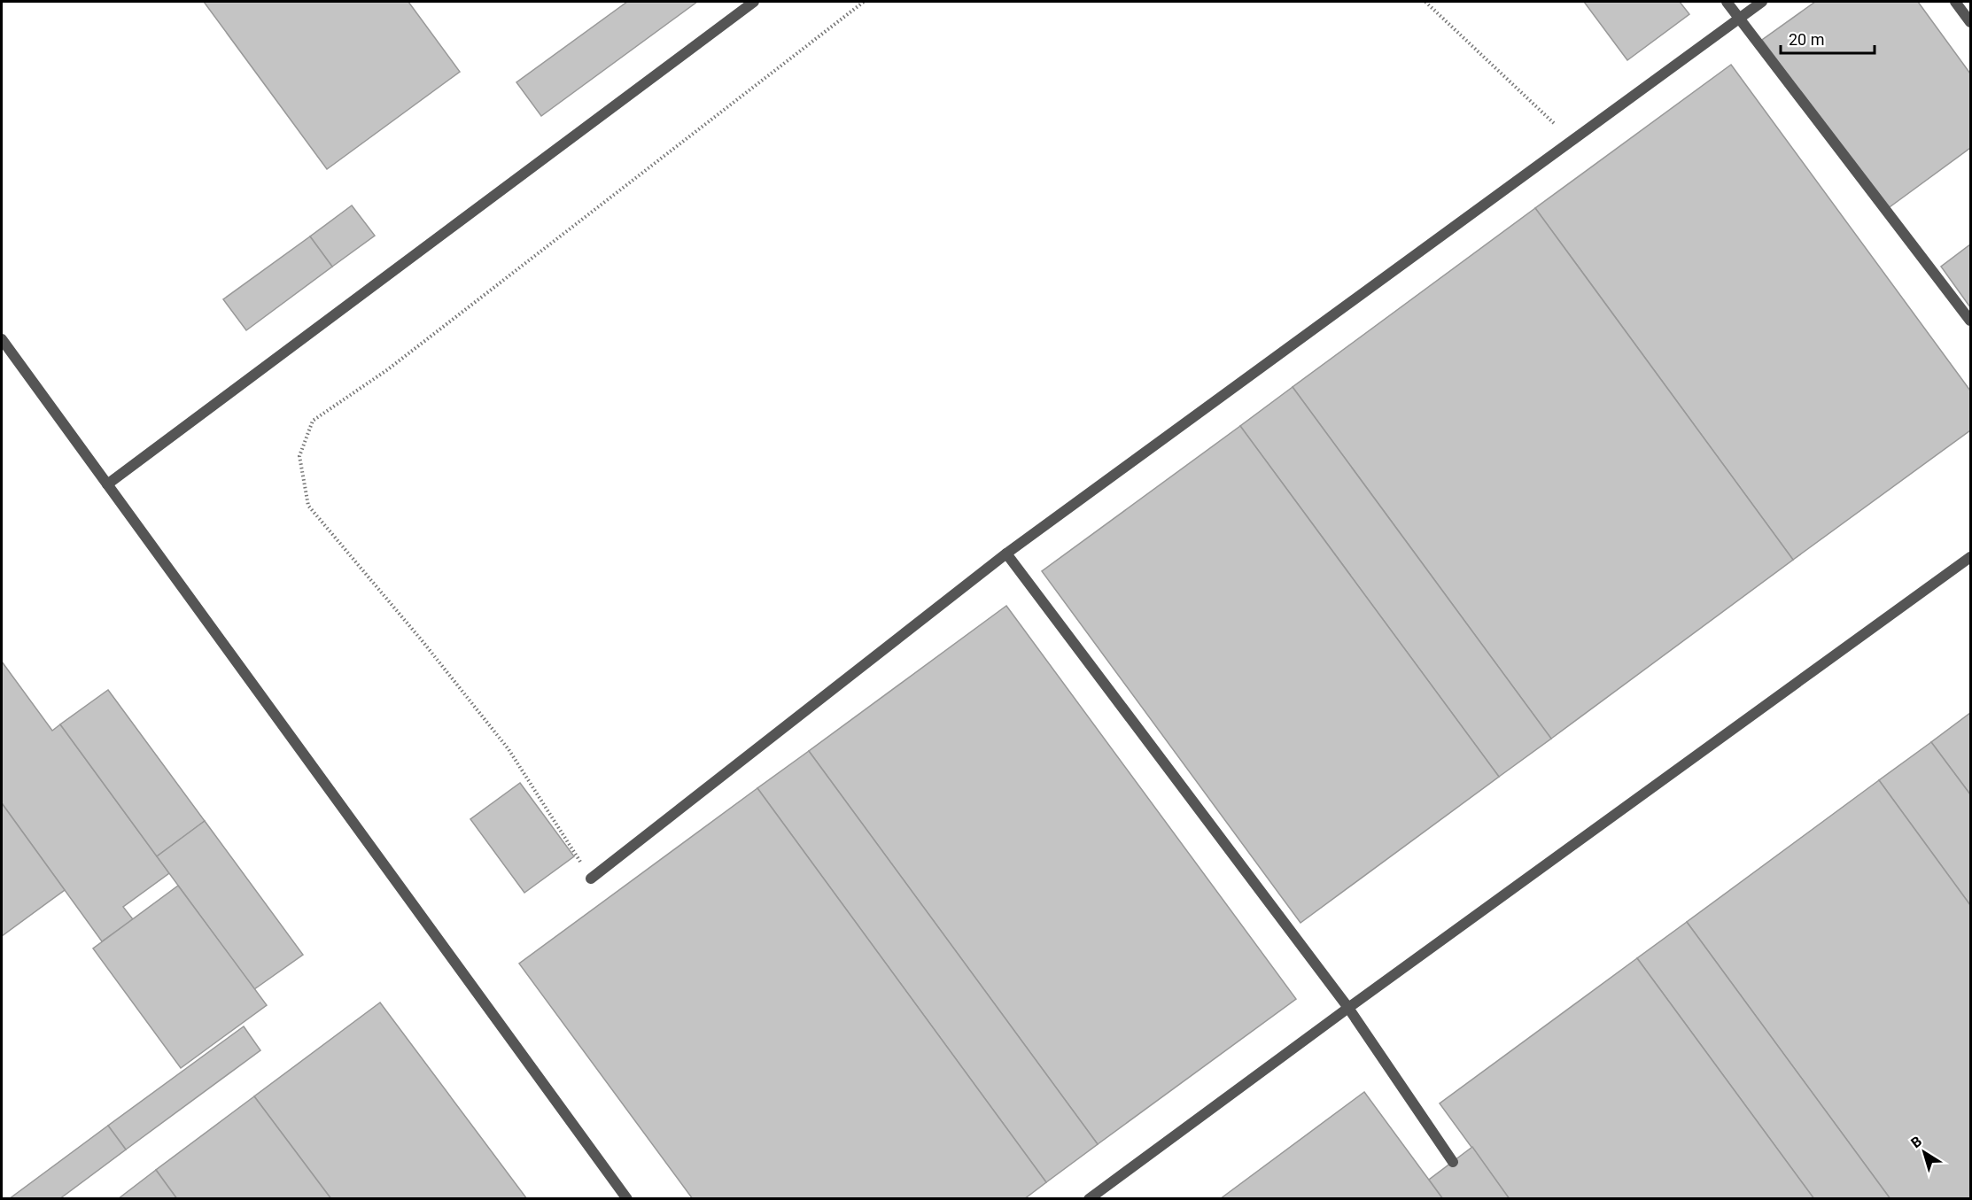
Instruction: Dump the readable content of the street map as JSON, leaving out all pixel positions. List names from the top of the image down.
{
  "scale_bar": "20 m",
  "north": "top left"
}
